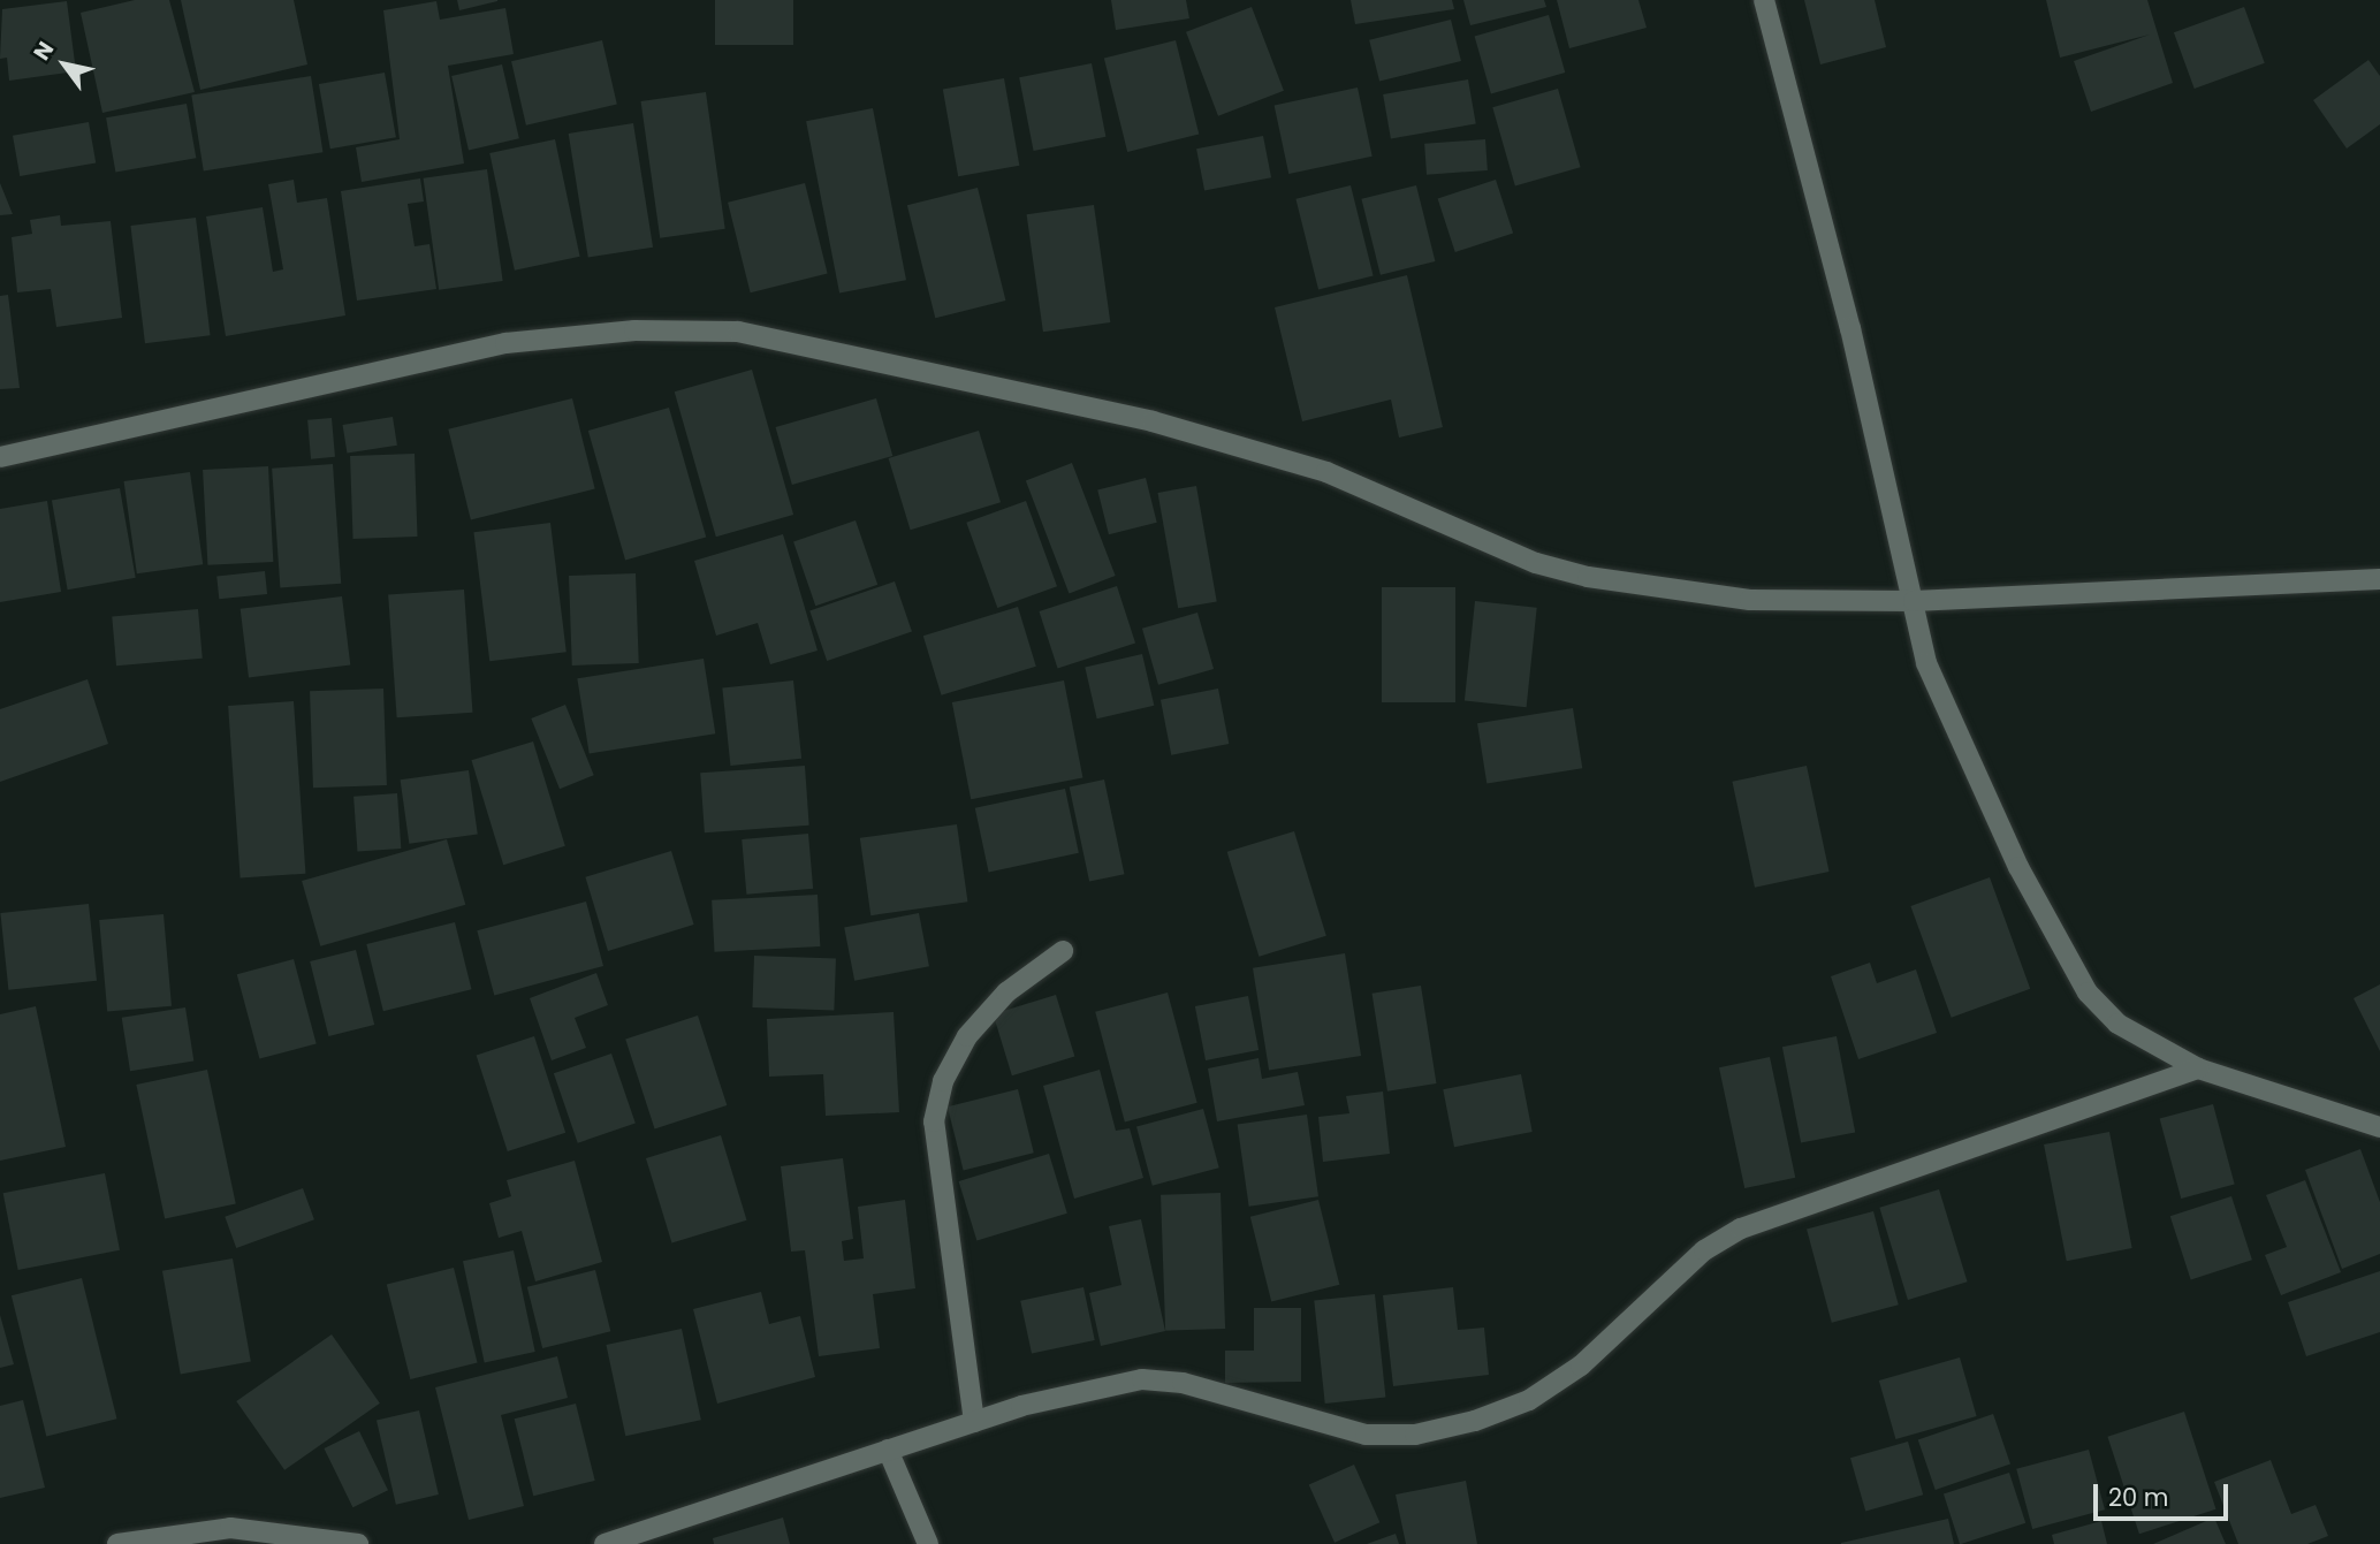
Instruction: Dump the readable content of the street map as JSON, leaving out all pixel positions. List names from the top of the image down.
{
  "scale_bar": "20 m",
  "north": "top left"
}
